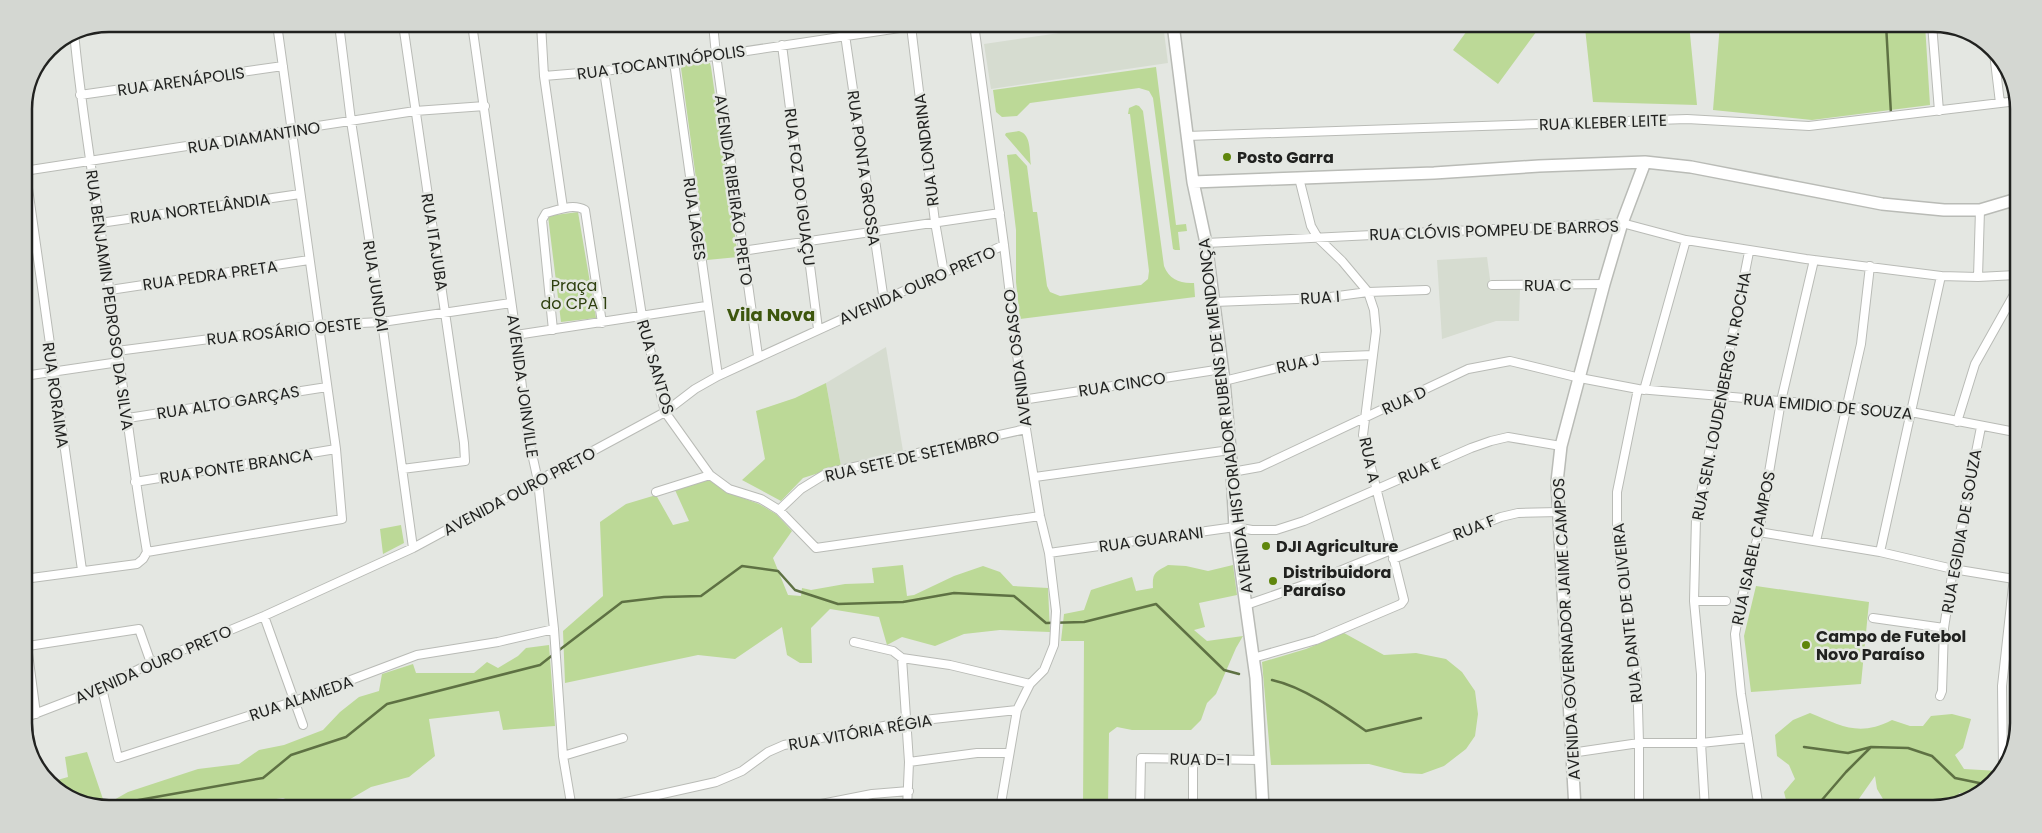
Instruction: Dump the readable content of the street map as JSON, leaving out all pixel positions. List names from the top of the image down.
{
  "streets": {
    "main road": ["AVENIDA HISTORIADOR RUBENS DE MENDONÇA", "AVENIDA GOVERNADOR JAIME CAMPOS"],
    "street": [
      "RUA TOCANTINÓPOLIS",
      "RUA ARENÁPOLIS",
      "RUA KLEBER LEITE",
      "RUA DIAMANTINO",
      "RUA LONDRINA",
      "RUA PONTA GROSSA",
      "RUA FOZ DO IGUAÇU",
      "AVENIDA RIBEIRÃO PRETO",
      "RUA NORTELÂNDIA",
      "RUA LAGES",
      "RUA CLÓVIS POMPEU DE BARROS",
      "RUA ITAJUBA",
      "RUA PEDRA PRETA",
      "AVENIDA OURO PRETO",
      "RUA C",
      "RUA JUNDAI",
      "RUA I",
      "RUA BENJAMIN PEDROSO DA SILVA",
      "RUA ROSÁRIO OESTE",
      "AVENIDA OSASCO",
      "RUA J",
      "RUA SANTOS",
      "RUA CINCO",
      "AVENIDA JOINVILLE",
      "RUA RORAIMA",
      "RUA SEN. LOUDENBERG N. ROCHA",
      "RUA D",
      "RUA ALTO GARÇAS",
      "RUA EMIDIO DE SOUZA",
      "RUA SETE DE SETEMBRO",
      "RUA A",
      "RUA PONTE BRANCA",
      "RUA E",
      "RUA F",
      "RUA EGIDIA DE SOUZA",
      "RUA GUARANI",
      "RUA ISABEL CAMPOS",
      "RUA DANTE DE OLIVEIRA",
      "RUA ALAMEDA",
      "RUA VITÓRIA RÉGIA",
      "RUA D-1"
    ]
  },
  "crossings": [
    ["RUA TOCANTINÓPOLIS", "RUA PONTA GROSSA"],
    ["RUA TOCANTINÓPOLIS", "RUA FOZ DO IGUAÇU"],
    ["RUA TOCANTINÓPOLIS", "AVENIDA RIBEIRÃO PRETO"],
    ["RUA TOCANTINÓPOLIS", "RUA LAGES"],
    ["RUA TOCANTINÓPOLIS", "RUA SANTOS"],
    ["RUA ARENÁPOLIS", "RUA BENJAMIN PEDROSO DA SILVA"],
    ["RUA KLEBER LEITE", "AVENIDA HISTORIADOR RUBENS DE MENDONÇA"],
    ["RUA DIAMANTINO", "RUA ITAJUBA"],
    ["RUA DIAMANTINO", "RUA JUNDAI"],
    ["RUA DIAMANTINO", "RUA BENJAMIN PEDROSO DA SILVA"],
    ["RUA DIAMANTINO", "AVENIDA JOINVILLE"],
    ["RUA LONDRINA", "AVENIDA OURO PRETO"],
    ["RUA PONTA GROSSA", "AVENIDA OURO PRETO"],
    ["RUA FOZ DO IGUAÇU", "AVENIDA OURO PRETO"],
    ["AVENIDA RIBEIRÃO PRETO", "AVENIDA OURO PRETO"],
    ["RUA NORTELÂNDIA", "RUA BENJAMIN PEDROSO DA SILVA"],
    ["RUA LAGES", "AVENIDA OURO PRETO"],
    ["RUA CLÓVIS POMPEU DE BARROS", "RUA SEN. LOUDENBERG N. ROCHA"],
    ["RUA CLÓVIS POMPEU DE BARROS", "AVENIDA HISTORIADOR RUBENS DE MENDONÇA"],
    ["RUA CLÓVIS POMPEU DE BARROS", "RUA A"],
    ["RUA CLÓVIS POMPEU DE BARROS", "RUA ISABEL CAMPOS"],
    ["RUA CLÓVIS POMPEU DE BARROS", "RUA DANTE DE OLIVEIRA"],
    ["RUA CLÓVIS POMPEU DE BARROS", "AVENIDA GOVERNADOR JAIME CAMPOS"],
    ["RUA ITAJUBA", "RUA JUNDAI"],
    ["RUA ITAJUBA", "RUA ROSÁRIO OESTE"],
    ["RUA PEDRA PRETA", "RUA BENJAMIN PEDROSO DA SILVA"],
    ["AVENIDA OURO PRETO", "RUA JUNDAI"],
    ["AVENIDA OURO PRETO", "AVENIDA OSASCO"],
    ["AVENIDA OURO PRETO", "RUA SANTOS"],
    ["AVENIDA OURO PRETO", "AVENIDA JOINVILLE"],
    ["AVENIDA OURO PRETO", "RUA ALAMEDA"],
    ["RUA C", "AVENIDA GOVERNADOR JAIME CAMPOS"],
    ["RUA JUNDAI", "RUA ROSÁRIO OESTE"],
    ["RUA I", "AVENIDA HISTORIADOR RUBENS DE MENDONÇA"],
    ["RUA I", "RUA A"],
    ["RUA BENJAMIN PEDROSO DA SILVA", "RUA ROSÁRIO OESTE"],
    ["RUA BENJAMIN PEDROSO DA SILVA", "RUA ALTO GARÇAS"],
    ["RUA BENJAMIN PEDROSO DA SILVA", "RUA PONTE BRANCA"],
    ["RUA ROSÁRIO OESTE", "AVENIDA JOINVILLE"],
    ["AVENIDA OSASCO", "RUA SANTOS"],
    ["AVENIDA OSASCO", "RUA CINCO"],
    ["AVENIDA OSASCO", "RUA SETE DE SETEMBRO"],
    ["AVENIDA OSASCO", "RUA GUARANI"],
    ["AVENIDA OSASCO", "RUA VITÓRIA RÉGIA"],
    ["RUA J", "RUA CINCO"],
    ["RUA J", "AVENIDA HISTORIADOR RUBENS DE MENDONÇA"],
    ["RUA J", "RUA A"],
    ["RUA SANTOS", "RUA SETE DE SETEMBRO"],
    ["RUA CINCO", "AVENIDA HISTORIADOR RUBENS DE MENDONÇA"],
    ["AVENIDA JOINVILLE", "RUA ALAMEDA"],
    ["RUA SEN. LOUDENBERG N. ROCHA", "RUA EMIDIO DE SOUZA"],
    ["RUA D", "RUA EMIDIO DE SOUZA"],
    ["RUA D", "AVENIDA HISTORIADOR RUBENS DE MENDONÇA"],
    ["RUA D", "RUA A"],
    ["RUA D", "AVENIDA GOVERNADOR JAIME CAMPOS"],
    ["RUA EMIDIO DE SOUZA", "RUA EGIDIA DE SOUZA"],
    ["RUA EMIDIO DE SOUZA", "RUA ISABEL CAMPOS"],
    ["RUA EMIDIO DE SOUZA", "RUA DANTE DE OLIVEIRA"],
    ["RUA EMIDIO DE SOUZA", "AVENIDA GOVERNADOR JAIME CAMPOS"],
    ["AVENIDA HISTORIADOR RUBENS DE MENDONÇA", "RUA A"],
    ["AVENIDA HISTORIADOR RUBENS DE MENDONÇA", "RUA GUARANI"],
    ["AVENIDA HISTORIADOR RUBENS DE MENDONÇA", "RUA D-1"],
    ["RUA A", "RUA E"],
    ["RUA A", "RUA F"],
    ["RUA E", "RUA GUARANI"],
    ["RUA E", "AVENIDA GOVERNADOR JAIME CAMPOS"],
    ["RUA F", "AVENIDA GOVERNADOR JAIME CAMPOS"]
  ],
  "districts": ["Vila Nova"],
  "parks": ["Praça do CPA 1"],
  "places": [
    "Posto Garra",
    "DJI Agriculture",
    "Distribuidora Paraíso",
    "Campo de Futebol Novo Paraíso"
  ]
}
